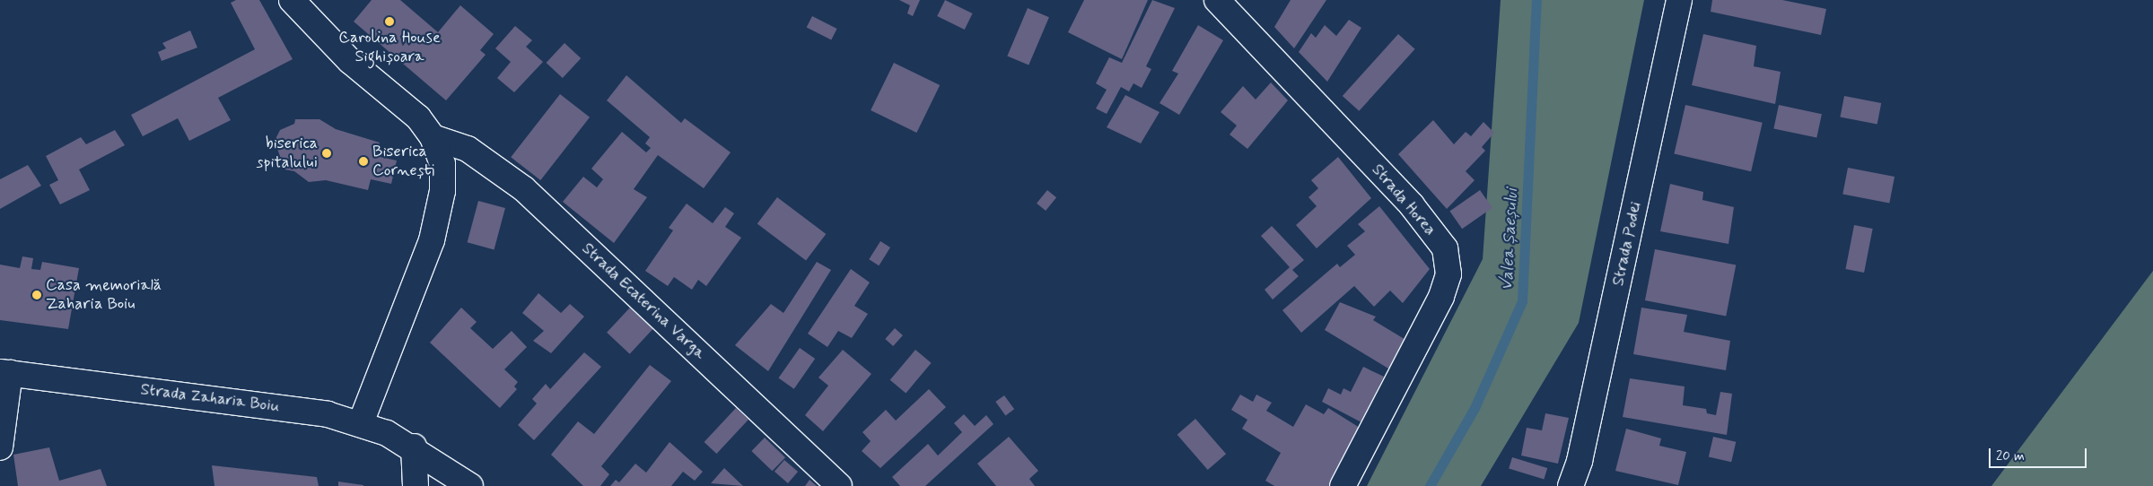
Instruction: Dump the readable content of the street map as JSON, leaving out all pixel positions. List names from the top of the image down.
{
  "streets": {
    "main road": [
      "Strada Horea",
      "Strada Podei",
      "Strada Ecaterina Varga",
      "Strada Zaharia Boiu"
    ]
  },
  "water": ["Valea Șaeșului"],
  "places": [
    "Carolina House Sighișoara",
    "biserica spitalului",
    "Biserica Cornești",
    "Casa memorială Zaharia Boiu"
  ],
  "scale_bar": "20 m"
}
